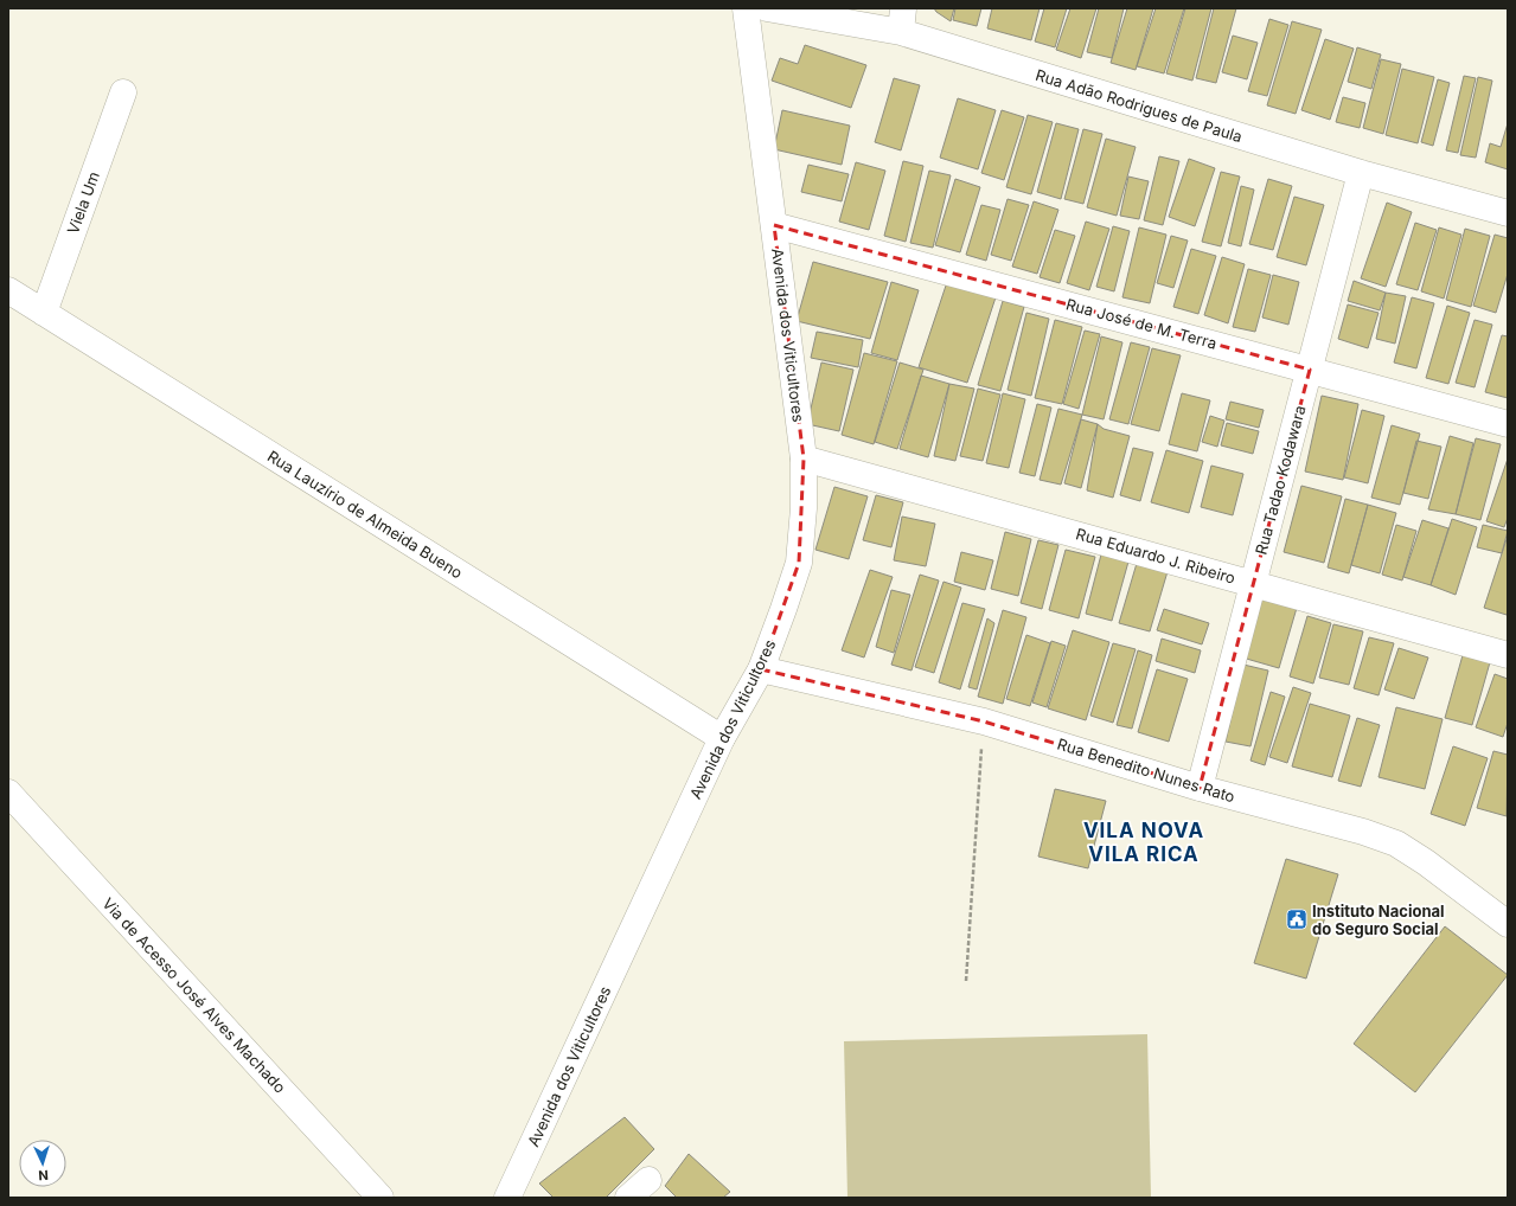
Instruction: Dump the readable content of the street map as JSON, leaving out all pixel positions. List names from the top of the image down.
{
  "streets": {
    "street": [
      "Rua Adão Rodrigues de Paula",
      "Viela Um",
      "Rua José de M. Terra",
      "Avenida dos Viticultores",
      "Rua Tadao Kodawara",
      "Rua Lauzírio de Almeida Bueno",
      "Rua Eduardo J. Ribeiro",
      "Rua Benedito Nunes Rato",
      "Via de Acesso José Alves Machado"
    ]
  },
  "crossings": [
    ["Rua Adão Rodrigues de Paula", "Rua Tadao Kodawara"],
    ["Viela Um", "Rua Lauzírio de Almeida Bueno"],
    ["Rua José de M. Terra", "Avenida dos Viticultores"],
    ["Rua José de M. Terra", "Rua Tadao Kodawara"],
    ["Avenida dos Viticultores", "Rua Lauzírio de Almeida Bueno"],
    ["Avenida dos Viticultores", "Rua Eduardo J. Ribeiro"],
    ["Avenida dos Viticultores", "Rua Benedito Nunes Rato"],
    ["Rua Tadao Kodawara", "Rua Eduardo J. Ribeiro"],
    ["Rua Tadao Kodawara", "Rua Benedito Nunes Rato"]
  ],
  "districts": ["VILA NOVA VILA RICA"],
  "places": {
    "public building": ["Instituto Nacional do Seguro Social"]
  },
  "north": "bottom"
}
